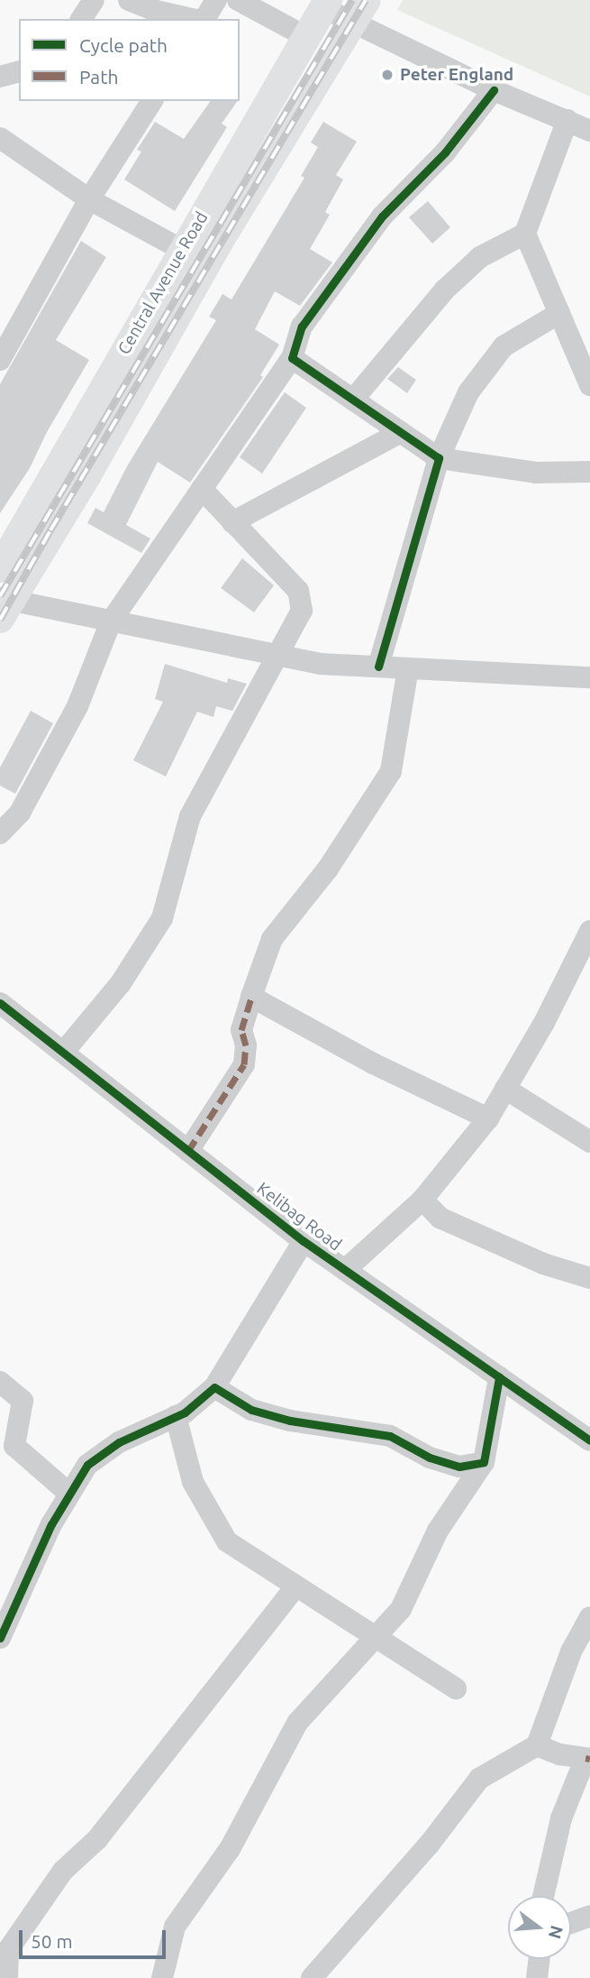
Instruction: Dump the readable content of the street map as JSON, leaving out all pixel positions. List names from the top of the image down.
{
  "streets": {
    "main road": ["Central Avenue Road"],
    "street": ["Kelibag Road"]
  },
  "places": ["Peter England"],
  "legend": ["Cycle path", "Path"],
  "scale_bar": "50 m",
  "north": "right"
}
